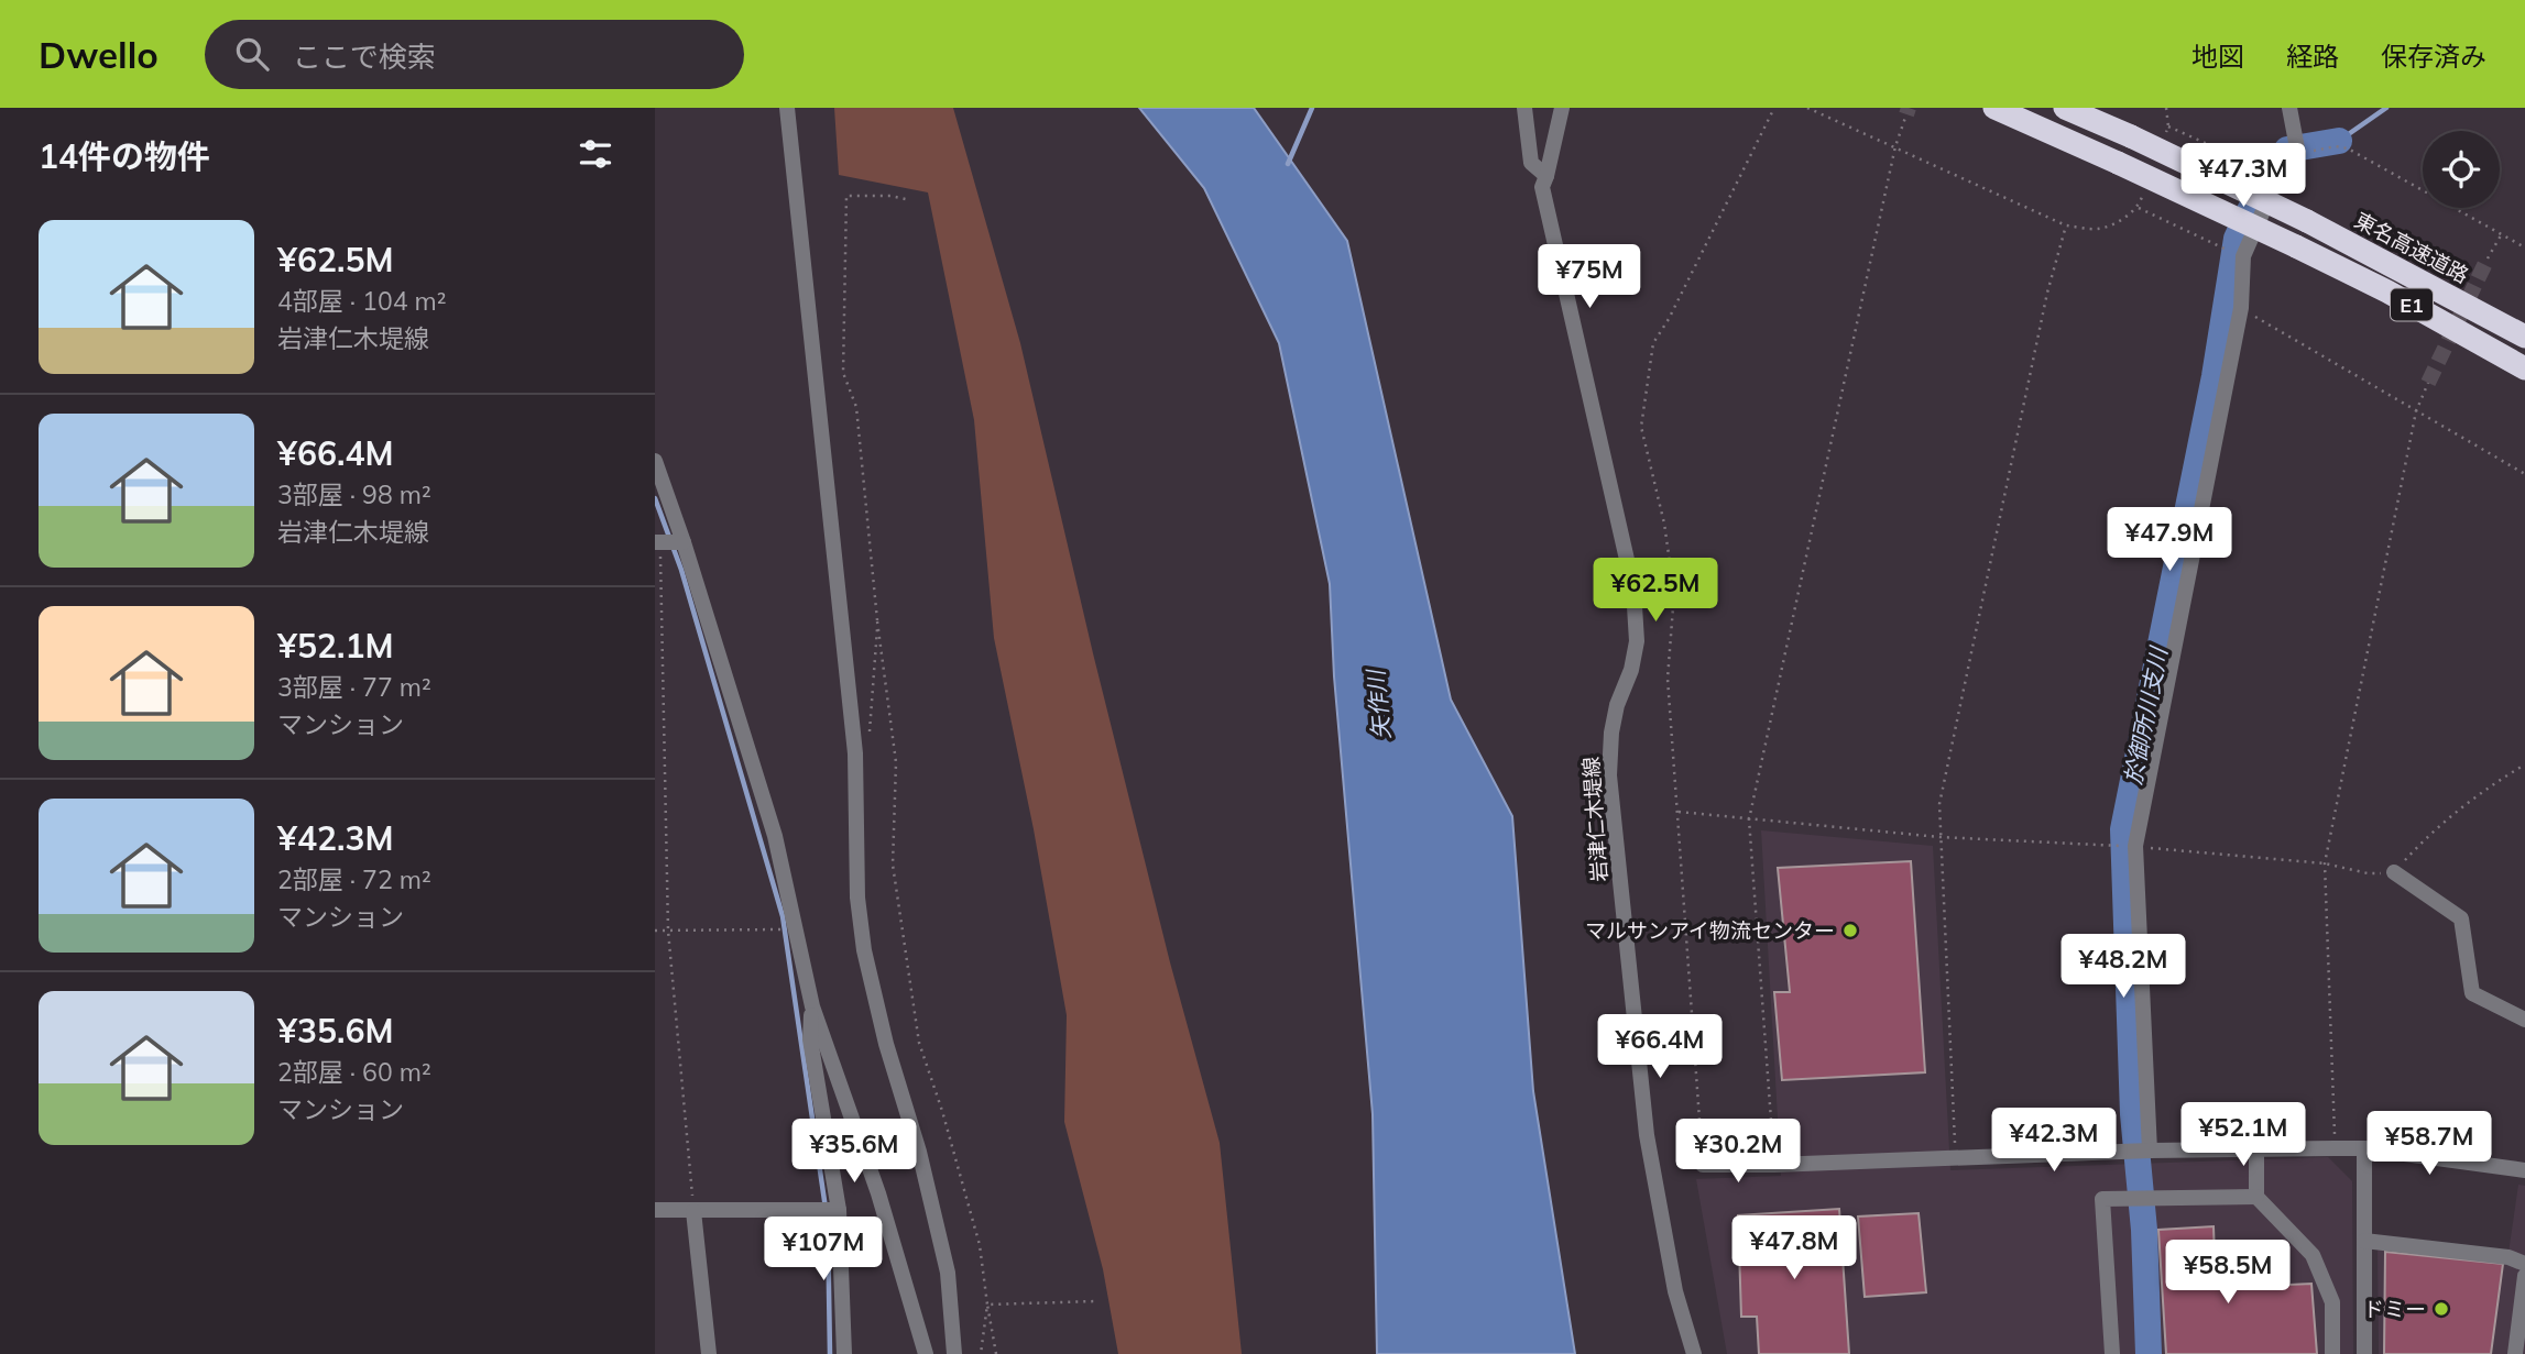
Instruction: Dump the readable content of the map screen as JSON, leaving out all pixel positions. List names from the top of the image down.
{
  "streets": {
    "highway": ["東名高速道路", "E1"],
    "street": ["岩津仁木堤線"]
  },
  "water": ["矢作川", "於御所川支川"],
  "places": ["マルサンアイ物流センター", "ドミー"],
  "page": {
    "header": "Dwello",
    "search": "ここで検索",
    "nav": ["地図", "経路", "保存済み"],
    "heading": "14件の物件",
    "price": [
      "¥47.3M",
      "¥75M",
      "¥47.9M",
      "¥62.5M",
      "¥48.2M",
      "¥66.4M",
      "¥52.1M",
      "¥42.3M",
      "¥58.7M",
      "¥35.6M",
      "¥30.2M",
      "¥47.8M",
      "¥107M",
      "¥58.5M"
    ],
    "list": [
      {
        "name": "¥62.5M",
        "note": "4部屋 · 104 m² · 岩津仁木堤線"
      },
      {
        "name": "¥66.4M",
        "note": "3部屋 · 98 m² · 岩津仁木堤線"
      },
      {
        "name": "¥52.1M",
        "note": "3部屋 · 77 m² · マンション"
      },
      {
        "name": "¥42.3M",
        "note": "2部屋 · 72 m² · マンション"
      },
      {
        "name": "¥35.6M",
        "note": "2部屋 · 60 m² · マンション"
      }
    ]
  }
}
